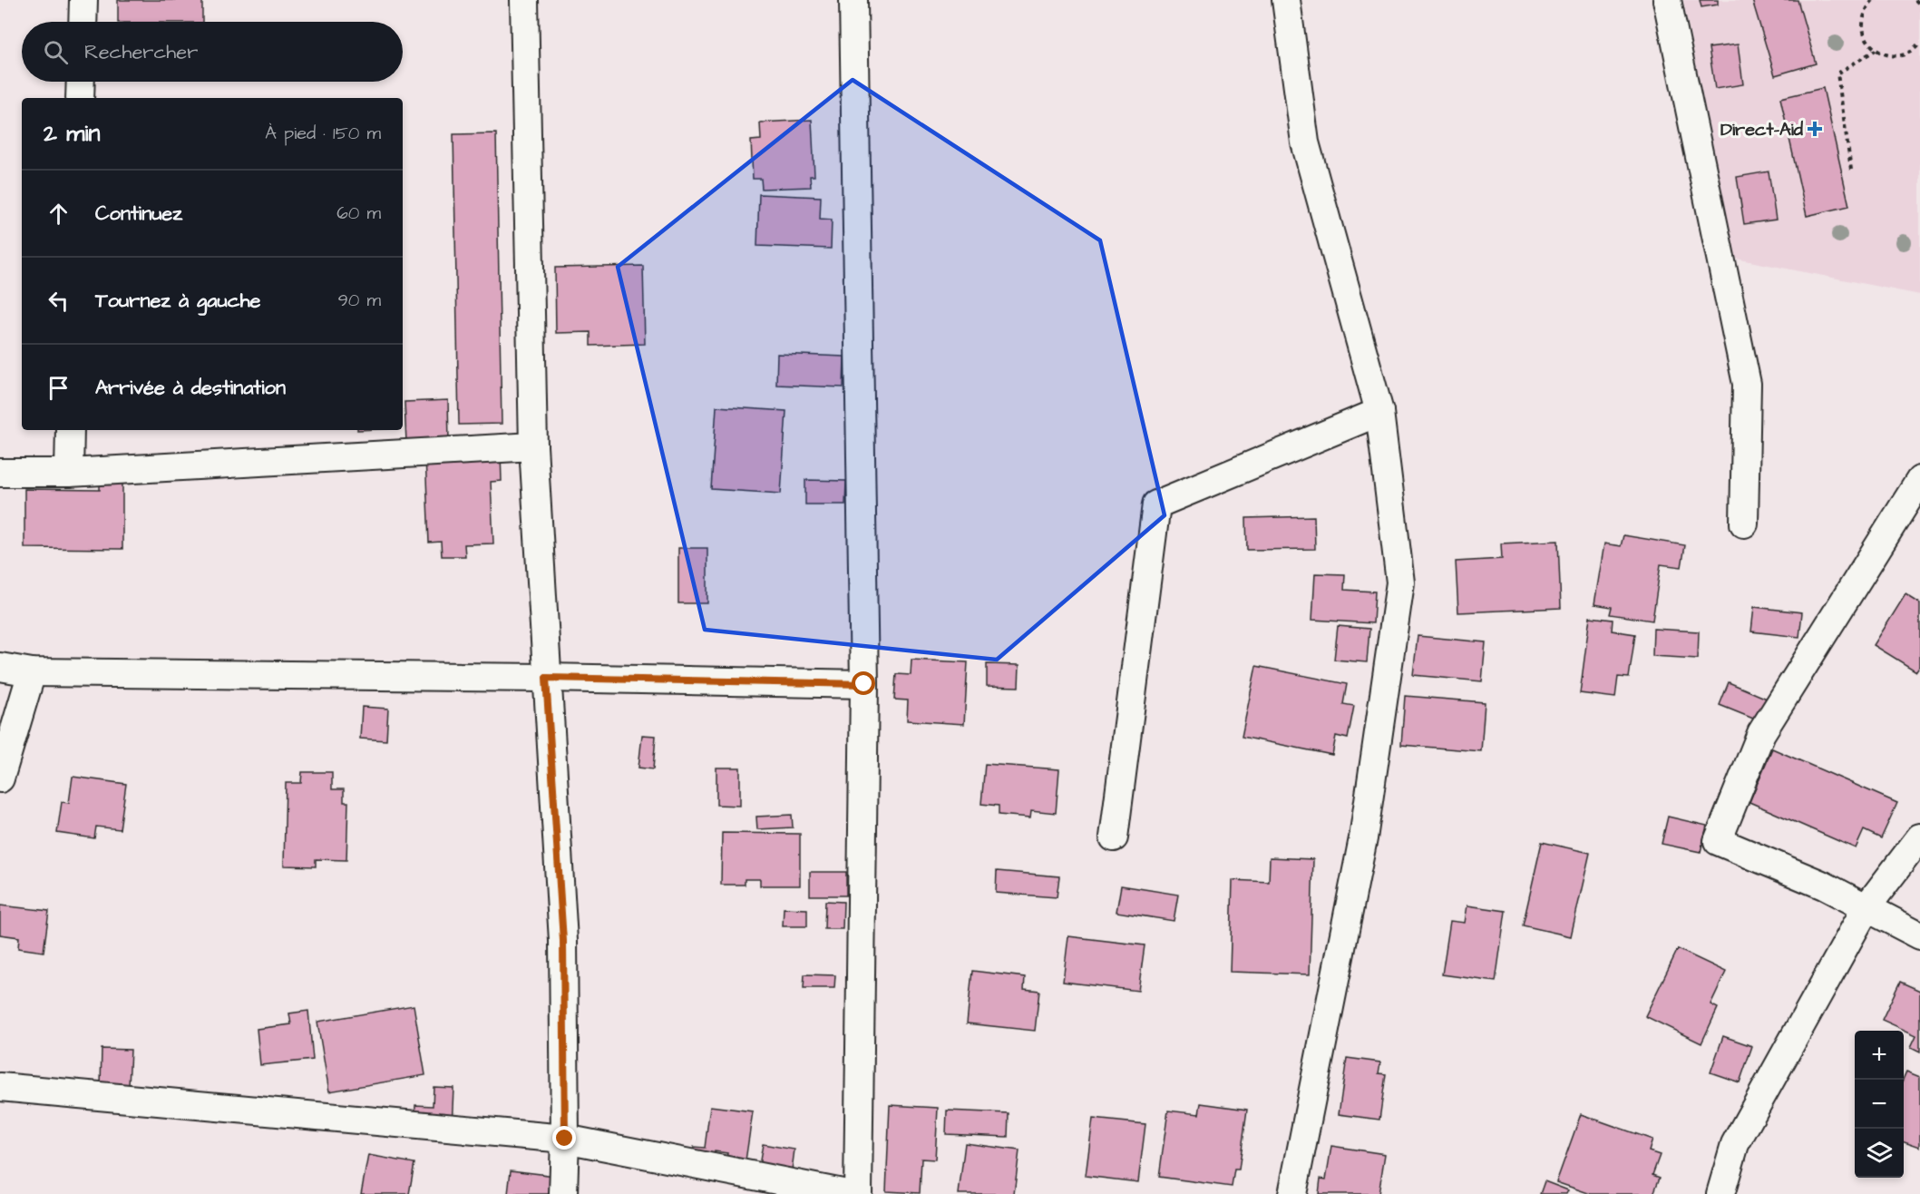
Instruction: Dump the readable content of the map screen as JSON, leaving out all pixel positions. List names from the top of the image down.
{
  "places": {
    "health": ["Direct-Aid"]
  },
  "page": {
    "search": "Rechercher",
    "heading": ["2 min", "À pied · 150 m"],
    "list": [
      ["Continuez", "60 m"],
      ["Tournez à gauche", "90 m"],
      "Arrivée à destination"
    ],
    "map_buttons": ["+", "−"]
  }
}
